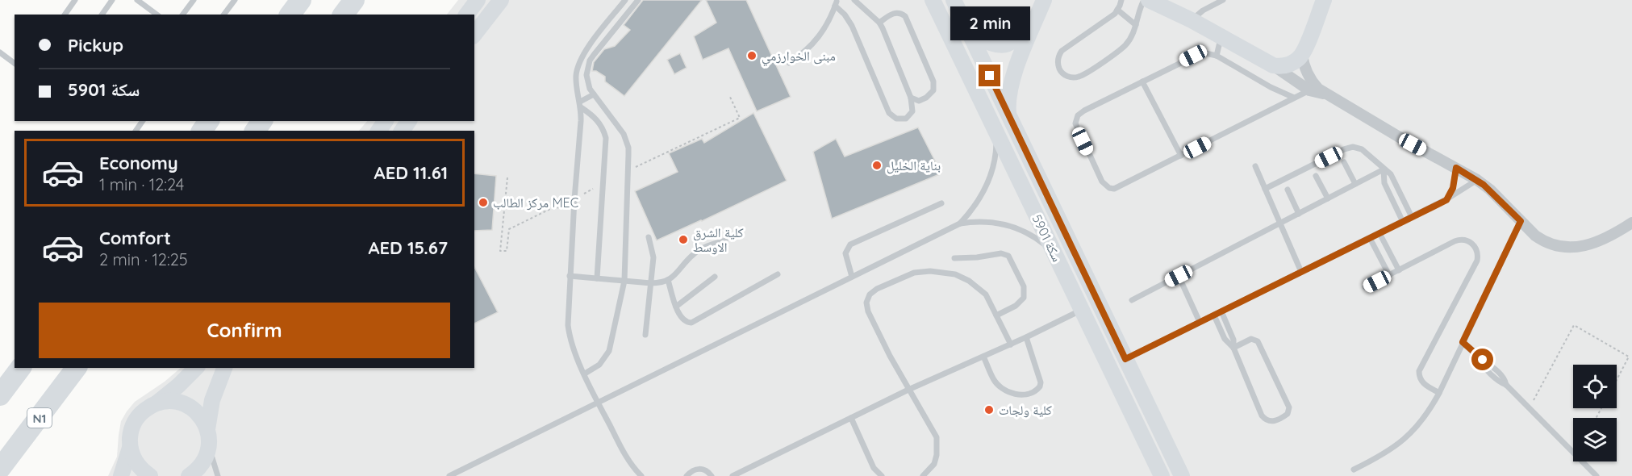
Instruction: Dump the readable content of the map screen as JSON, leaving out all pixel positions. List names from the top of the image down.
{
  "streets": {
    "highway": ["N1"],
    "street": ["سكة 5901"]
  },
  "places": [
    "مبنى الخوارزمي",
    "بناية الخليل",
    "مركز الطالب MEC",
    "كلية الشرق الاوسط",
    "كلية ولجات"
  ],
  "page": {
    "bubble": "2 min",
    "banner": ["Pickup", "سكة 5901"],
    "list": [
      {
        "name": "Economy",
        "note": "1 min · 12:24",
        "value": "AED 11.61"
      },
      {
        "name": "Comfort",
        "note": "2 min · 12:25",
        "value": "AED 15.67"
      }
    ],
    "buttons": "Confirm"
  }
}
